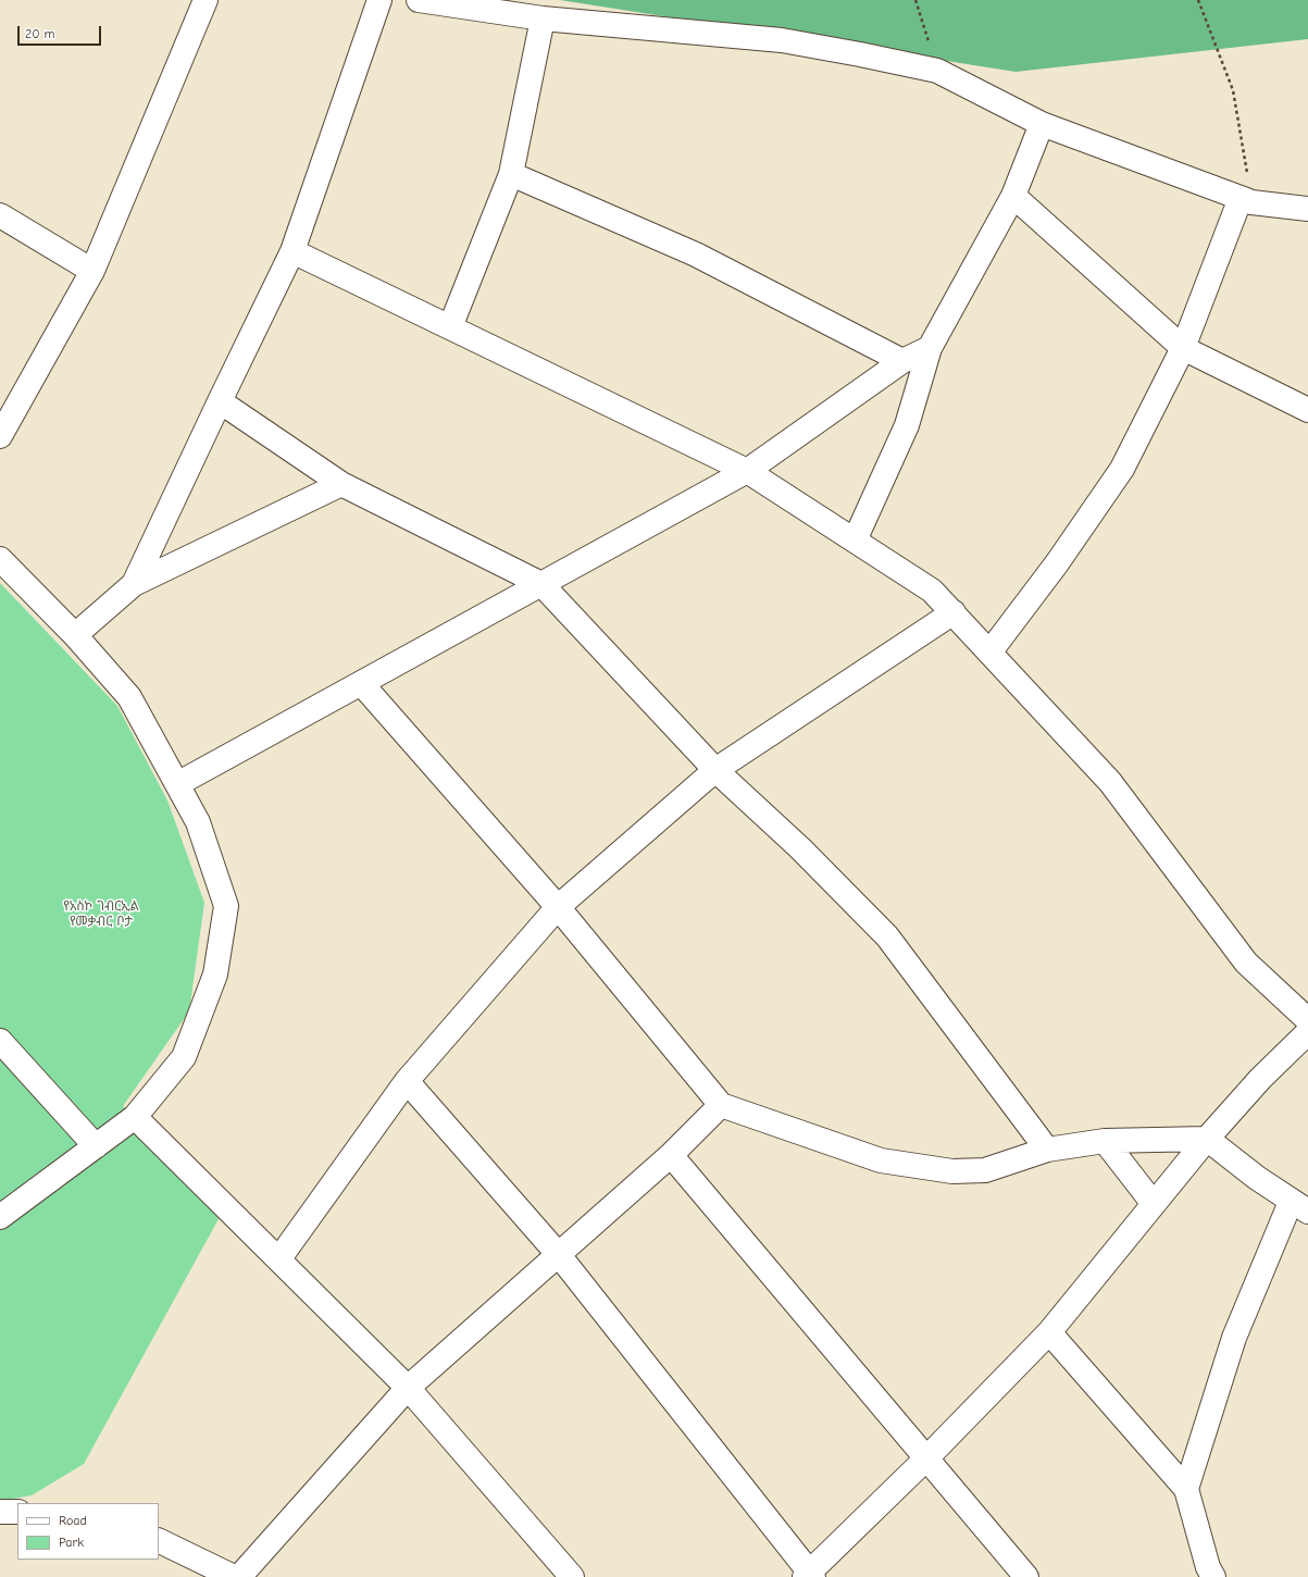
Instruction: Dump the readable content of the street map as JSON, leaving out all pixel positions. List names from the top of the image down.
{
  "parks": ["የአስኮ ገብርኢል የመቃብር ቦታ"],
  "legend": ["Road", "Park"],
  "scale_bar": "20 m"
}
